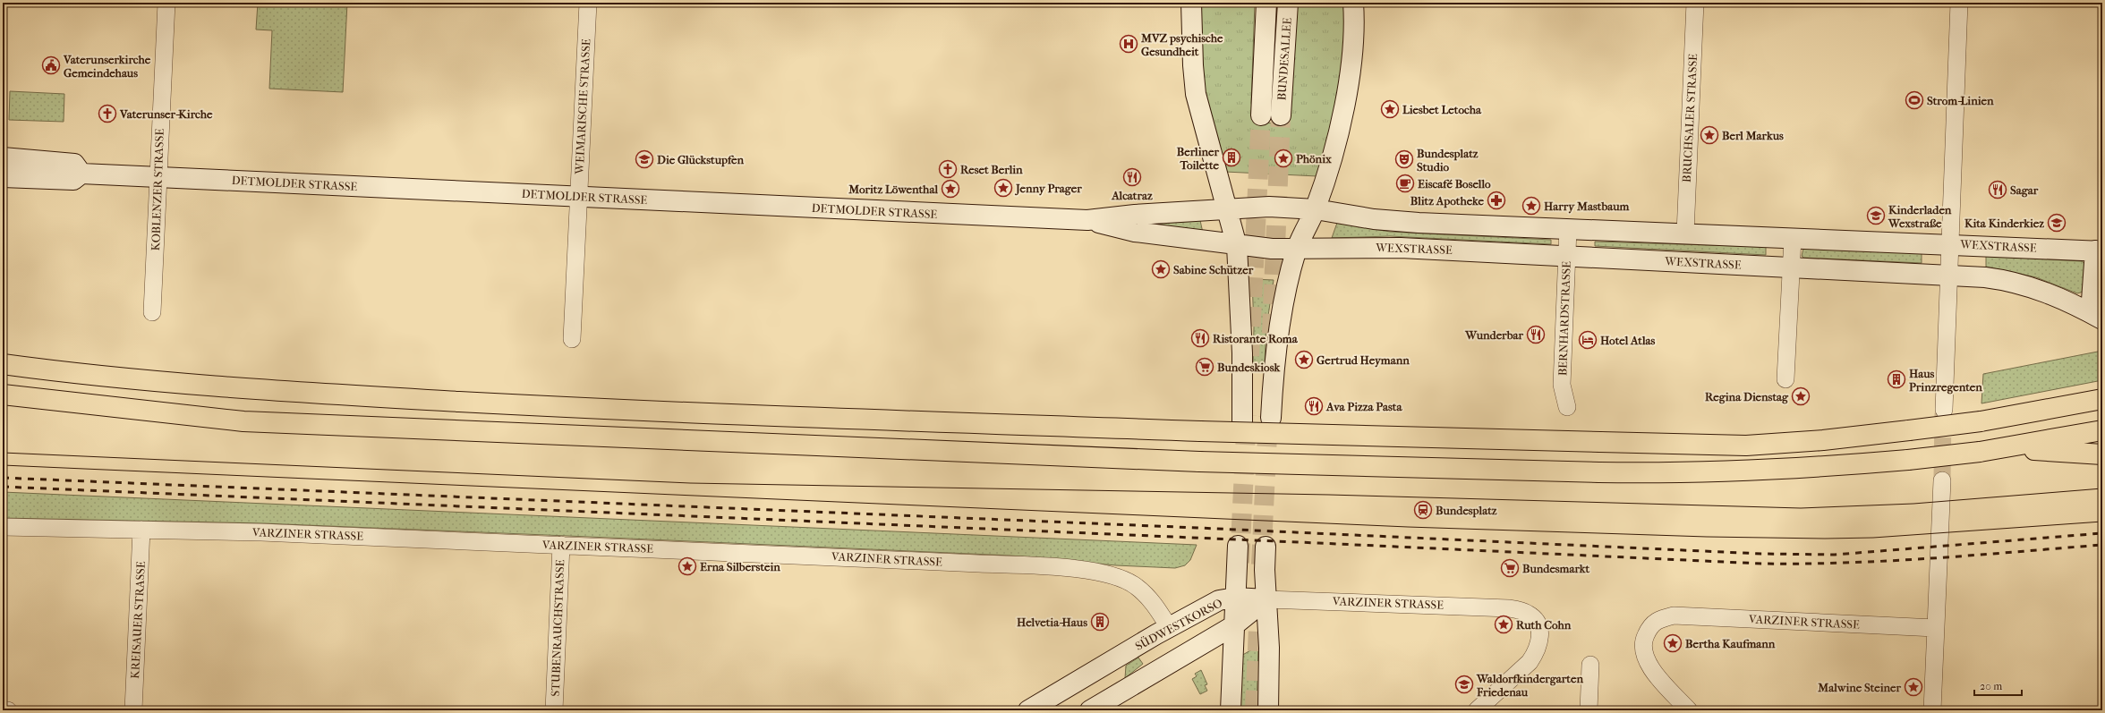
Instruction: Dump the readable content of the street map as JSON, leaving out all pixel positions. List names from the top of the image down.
{
  "streets": {
    "main road": [
      "BUNDESALLEE",
      "DETMOLDER STRASSE",
      "WEXSTRASSE",
      "SÜDWESTKORSO"
    ],
    "street": [
      "WEIMARISCHE STRASSE",
      "BRUCHSALER STRASSE",
      "KOBLENZER STRASSE",
      "BERNHARDSTRASSE",
      "VARZINER STRASSE",
      "KREISAUER STRASSE",
      "STUBENRAUCHSTRASSE"
    ]
  },
  "crossings": [
    ["WEIMARISCHE STRASSE", "DETMOLDER STRASSE"],
    ["BRUCHSALER STRASSE", "WEXSTRASSE"],
    ["DETMOLDER STRASSE", "KOBLENZER STRASSE"],
    ["WEXSTRASSE", "BERNHARDSTRASSE"],
    ["VARZINER STRASSE", "KREISAUER STRASSE"],
    ["VARZINER STRASSE", "SÜDWESTKORSO"],
    ["VARZINER STRASSE", "STUBENRAUCHSTRASSE"]
  ],
  "places": {
    "hospital": ["MVZ psychische Gesundheit"],
    "public building": ["Vaterunserkirche Gemeindehaus"],
    "sports": ["Strom-Linien"],
    "place": [
      "Liesbet Letocha",
      "Berl Markus",
      "Phönix",
      "Jenny Prager",
      "Moritz Löwenthal",
      "Harry Mastbaum",
      "Sabine Schützer",
      "Gertrud Heymann",
      "Regina Dienstag",
      "Erna Silberstein",
      "Ruth Cohn",
      "Bertha Kaufmann",
      "Malwine Steiner"
    ],
    "church": ["Vaterunser-Kirche", "Reset Berlin"],
    "building": ["Berliner Toilette", "Haus Prinzregenten", "Helvetia-Haus"],
    "school or university": [
      "Die Glückstupfen",
      "Kinderladen Wexstraße",
      "Kita Kinderkiez",
      "Waldorfkindergarten Friedenau"
    ],
    "theatre": ["Bundesplatz Studio"],
    "restaurant": [
      "Alcatraz",
      "Sagar",
      "Wunderbar",
      "Ristorante Roma",
      "Ava Pizza Pasta"
    ],
    "cafe": ["Eiscafé Bosello"],
    "pharmacy": ["Blitz Apotheke"],
    "hotel": ["Hotel Atlas"],
    "supermarket": ["Bundeskiosk", "Bundesmarkt"],
    "station": ["Bundesplatz"]
  },
  "scale_bar": "20 m"
}
